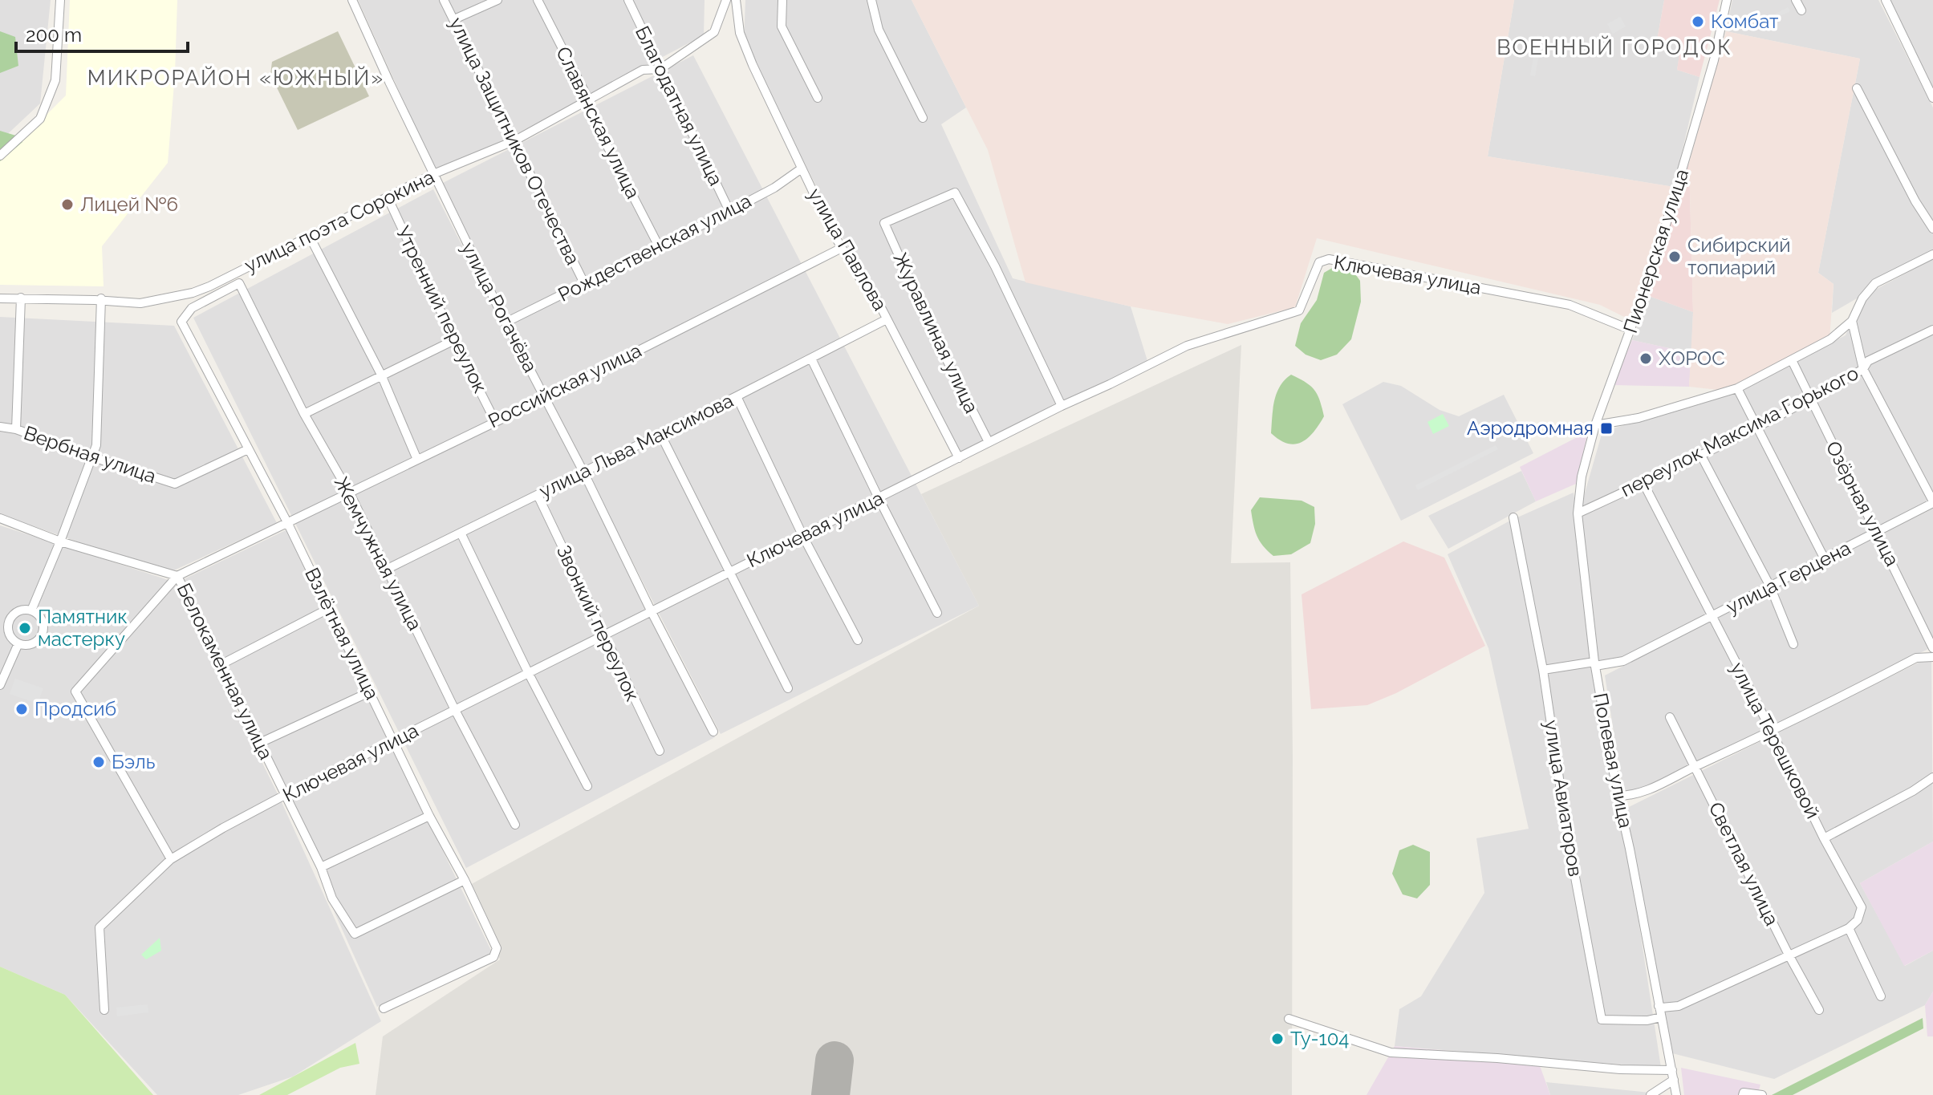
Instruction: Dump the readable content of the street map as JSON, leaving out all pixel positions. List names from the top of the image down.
{
  "streets": {
    "street": [
      "Благодатная улица",
      "Славянская улица",
      "улица Защитников Отечества",
      "улица поэта Сорокина",
      "Рождественская улица",
      "улица Павлова",
      "Пионерская улица",
      "Ключевая улица",
      "улица Рогачёва",
      "Утренний переулок",
      "Журавлиная улица",
      "Российская улица",
      "переулок Максима Горького",
      "улица Льва Максимова",
      "Вербная улица",
      "Озёрная улица",
      "Жемчужная улица",
      "улица Герцена",
      "Звонкий переулок",
      "Взлётная улица",
      "Белокаменная улица",
      "улица Терешковой",
      "Полевая улица",
      "улица Авиаторов",
      "Светлая улица"
    ]
  },
  "crossings": [
    ["Благодатная улица", "улица поэта Сорокина"],
    ["Благодатная улица", "Рождественская улица"],
    ["Славянская улица", "улица поэта Сорокина"],
    ["Славянская улица", "Рождественская улица"],
    ["улица Защитников Отечества", "улица поэта Сорокина"],
    ["улица Защитников Отечества", "Рождественская улица"],
    ["улица поэта Сорокина", "улица Рогачёва"],
    ["улица поэта Сорокина", "Утренний переулок"],
    ["Рождественская улица", "улица Павлова"],
    ["Рождественская улица", "улица Рогачёва"],
    ["улица Павлова", "Ключевая улица"],
    ["улица Павлова", "Российская улица"],
    ["улица Павлова", "улица Льва Максимова"],
    ["Пионерская улица", "Ключевая улица"],
    ["Пионерская улица", "Полевая улица"],
    ["Ключевая улица", "улица Рогачёва"],
    ["Ключевая улица", "Журавлиная улица"],
    ["Ключевая улица", "Жемчужная улица"],
    ["Ключевая улица", "Звонкий переулок"],
    ["Ключевая улица", "Взлётная улица"],
    ["Ключевая улица", "Белокаменная улица"],
    ["улица Рогачёва", "Российская улица"],
    ["улица Рогачёва", "улица Льва Максимова"],
    ["Утренний переулок", "Российская улица"],
    ["Российская улица", "Жемчужная улица"],
    ["Российская улица", "Взлётная улица"],
    ["Российская улица", "Белокаменная улица"],
    ["переулок Максима Горького", "Озёрная улица"],
    ["переулок Максима Горького", "улица Терешковой"],
    ["переулок Максима Горького", "Полевая улица"],
    ["улица Льва Максимова", "Жемчужная улица"],
    ["улица Льва Максимова", "Звонкий переулок"],
    ["Вербная улица", "Взлётная улица"],
    ["Озёрная улица", "улица Герцена"],
    ["Жемчужная улица", "Взлётная улица"],
    ["улица Герцена", "улица Терешковой"],
    ["улица Герцена", "Полевая улица"],
    ["улица Герцена", "улица Авиаторов"],
    ["Взлётная улица", "Белокаменная улица"],
    ["Полевая улица", "улица Авиаторов"]
  ],
  "districts": ["ВОЕННЫЙ ГОРОДОК", "МИКРОРАЙОН «ЮЖНЫЙ»"],
  "places": {
    "other": [
      "Комбат",
      "Лицей №6",
      "Сибирский топиарий",
      "ХОРОС",
      "Памятник мастерку",
      "Продсиб",
      "Бэль",
      "Ту-104"
    ],
    "transit": ["Аэродромная"]
  },
  "scale_bar": "200 m"
}
